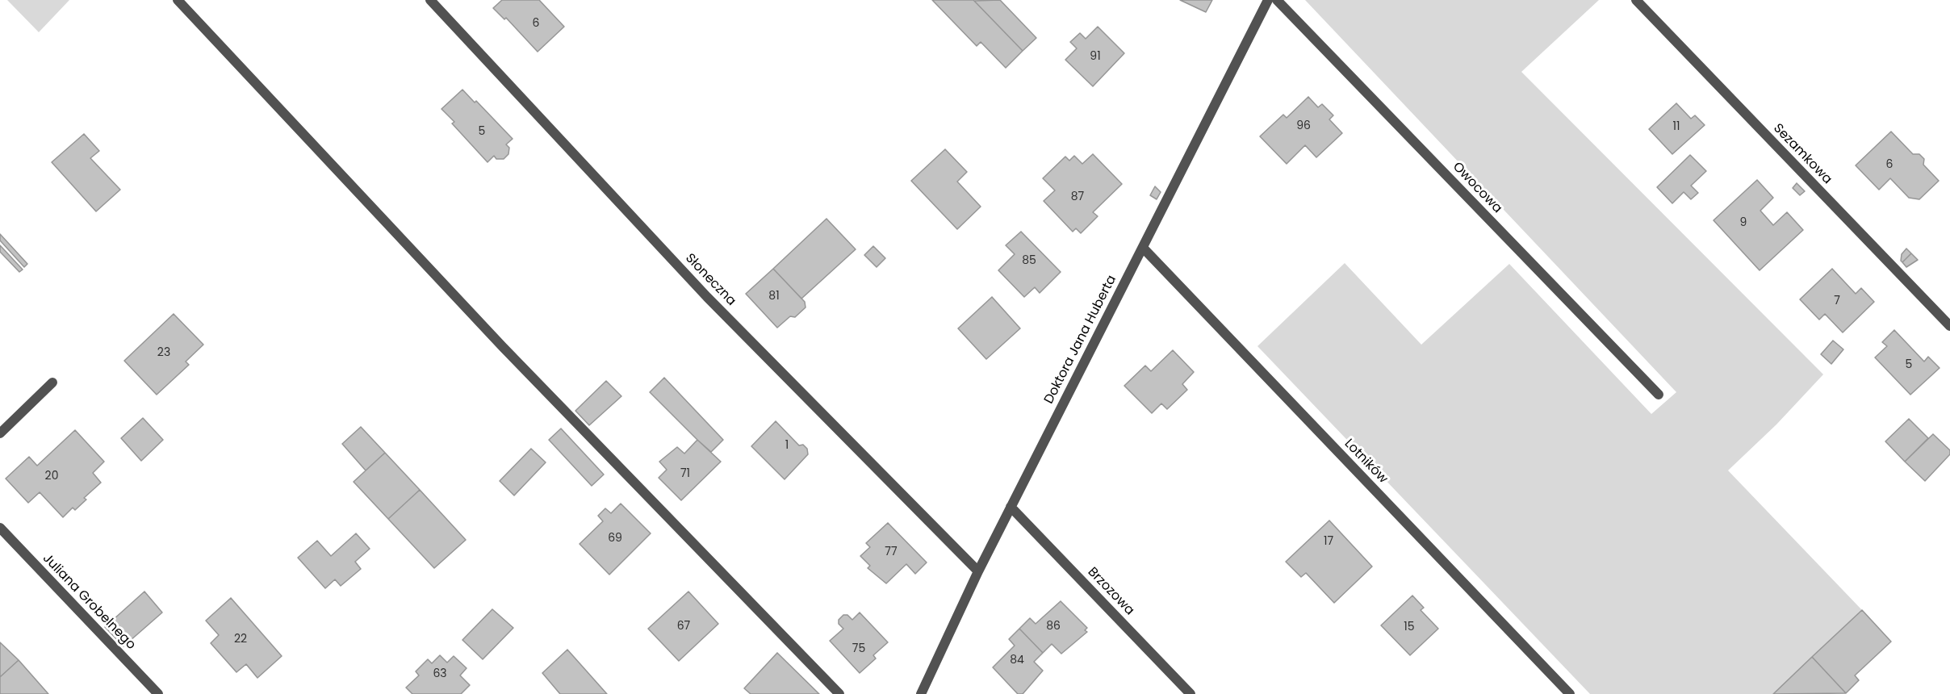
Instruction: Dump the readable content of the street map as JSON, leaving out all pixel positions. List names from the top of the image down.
{
  "streets": {
    "street": [
      "Sezamkowa",
      "Owocowa",
      "Słoneczna",
      "Doktora Jana Huberta",
      "Lotników",
      "Brzozowa",
      "Juliana Grobelnego"
    ]
  },
  "crossings": [
    ["Słoneczna", "Doktora Jana Huberta"],
    ["Doktora Jana Huberta", "Lotników"],
    ["Doktora Jana Huberta", "Brzozowa"]
  ],
  "house_numbers": [
    "6",
    "91",
    "96",
    "11",
    "5",
    "6",
    "87",
    "9",
    "85",
    "81",
    "7",
    "23",
    "5",
    "1",
    "71",
    "20",
    "69",
    "17",
    "77",
    "67",
    "86",
    "15",
    "22",
    "75",
    "84",
    "63"
  ]
}
